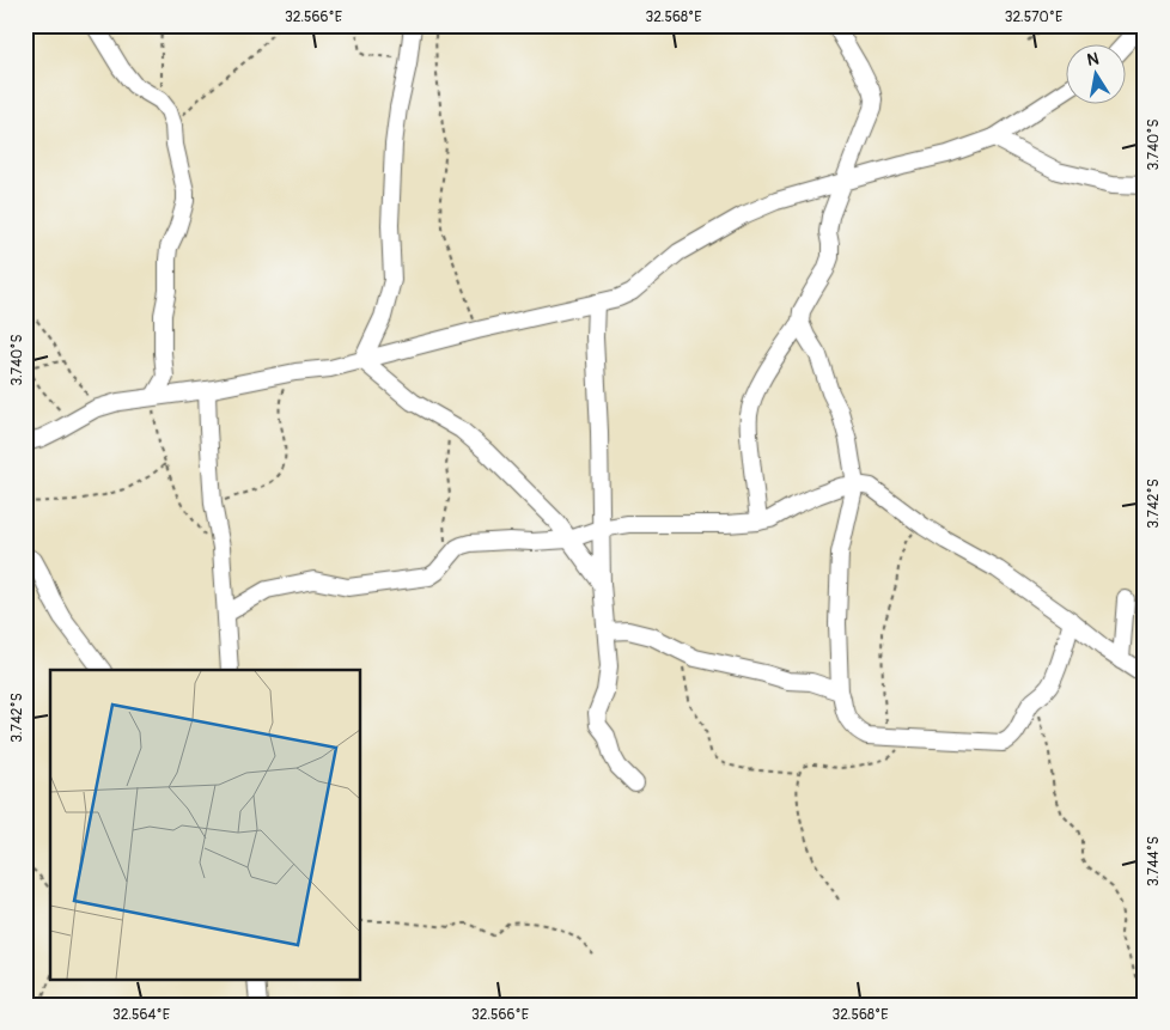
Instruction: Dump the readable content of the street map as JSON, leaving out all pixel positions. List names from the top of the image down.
{
  "north": "top",
  "coordinates": [
    "32.566°E",
    "32.568°E",
    "32.570°E",
    "3.740°S",
    "3.742°S",
    "3.744°S",
    "32.564°E"
  ]
}
